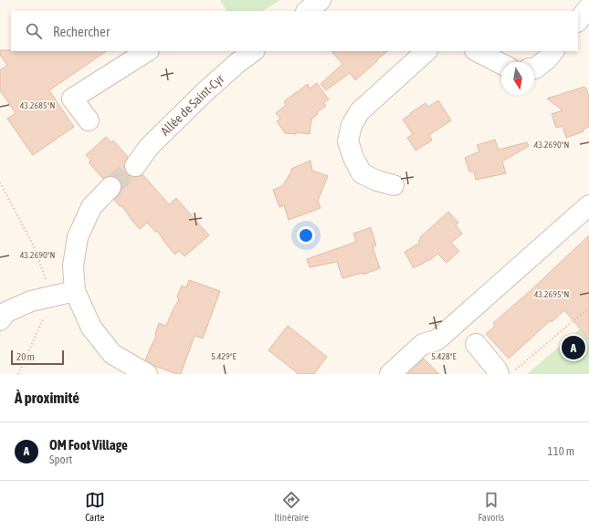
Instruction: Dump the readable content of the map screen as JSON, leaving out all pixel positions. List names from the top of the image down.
{
  "streets": {
    "street": ["Allée de Saint-Cyr"]
  },
  "scale_bar": "20 m",
  "north": "bottom",
  "page": {
    "search": "Rechercher",
    "pins": "A",
    "scale": "20 m",
    "heading": "À proximité",
    "list": [
      {
        "mark": "A",
        "name": "OM Foot Village",
        "note": "Sport",
        "value": "110 m"
      }
    ],
    "nav": ["Carte", "Itinéraire", "Favoris"]
  },
  "coordinates": [
    "43.2685°N",
    "43.2690°N",
    "43.2695°N",
    "5.429°E",
    "5.428°E"
  ]
}
